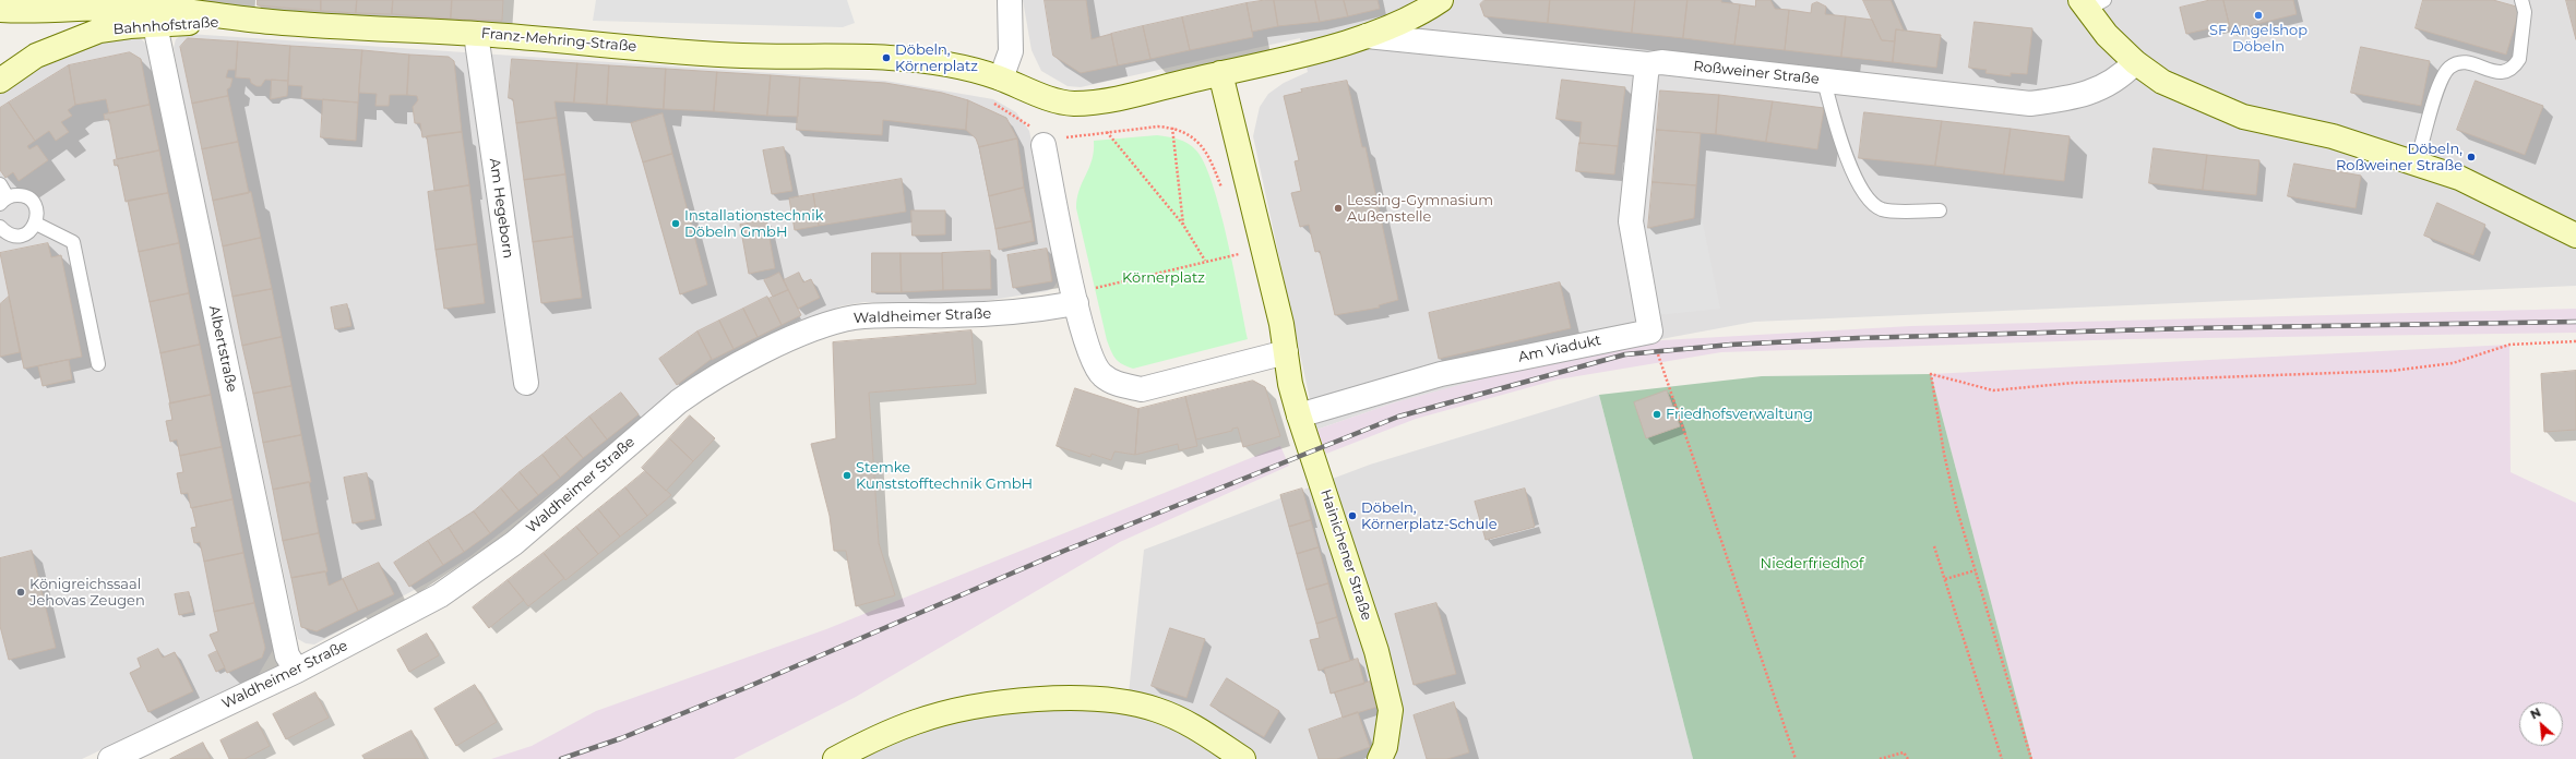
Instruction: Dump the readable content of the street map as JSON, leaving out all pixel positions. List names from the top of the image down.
{
  "streets": {
    "main road": ["Bahnhofstraße", "Franz-Mehring-Straße", "Hainichener Straße"],
    "street": [
      "Roßweiner Straße",
      "Am Hegeborn",
      "Waldheimer Straße",
      "Albertstraße",
      "Am Viadukt"
    ]
  },
  "crossings": [
    ["Bahnhofstraße", "Franz-Mehring-Straße"],
    ["Bahnhofstraße", "Albertstraße"],
    ["Franz-Mehring-Straße", "Am Hegeborn"],
    ["Waldheimer Straße", "Albertstraße"],
    ["Am Viadukt", "Hainichener Straße"]
  ],
  "parks": ["Körnerplatz", "Niederfriedhof"],
  "places": [
    "SF Angelshop Döbeln",
    "Döbeln, Körnerplatz",
    "Döbeln, Roßweiner Straße",
    "Lessing-Gymnasium Außenstelle",
    "Installationstechnik Döbeln GmbH",
    "Friedhofsverwaltung",
    "Stemke Kunststofftechnik GmbH",
    "Döbeln, Körnerplatz-Schule",
    "Königreichssaal Jehovas Zeugen"
  ],
  "north": "top left"
}
